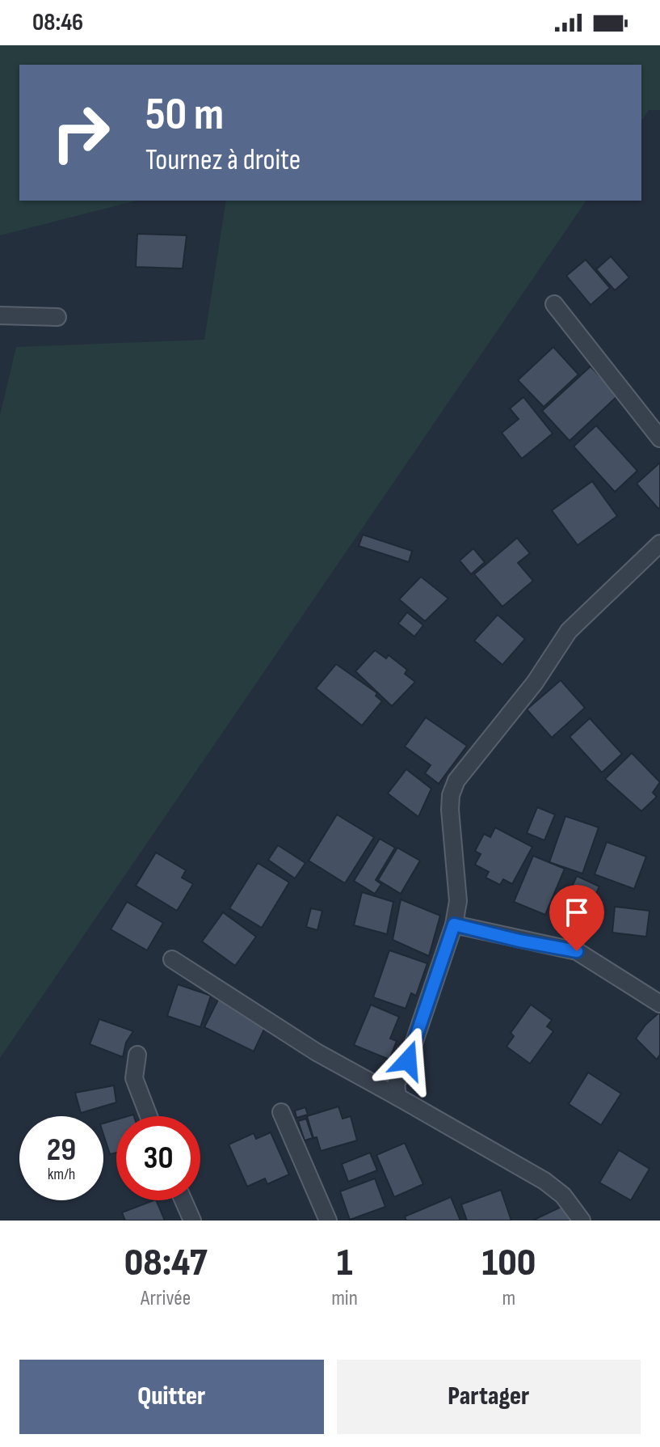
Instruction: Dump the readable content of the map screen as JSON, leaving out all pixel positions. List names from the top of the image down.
{
  "page": {
    "status": "08:46",
    "turn": ["50 m", "Tournez à droite"],
    "speed": "29 km/h",
    "limit": "30",
    "eta": [
      "08:47",
      "Arrivée",
      "1",
      "min",
      "100",
      "m"
    ],
    "buttons": ["Quitter", "Partager"]
  }
}
